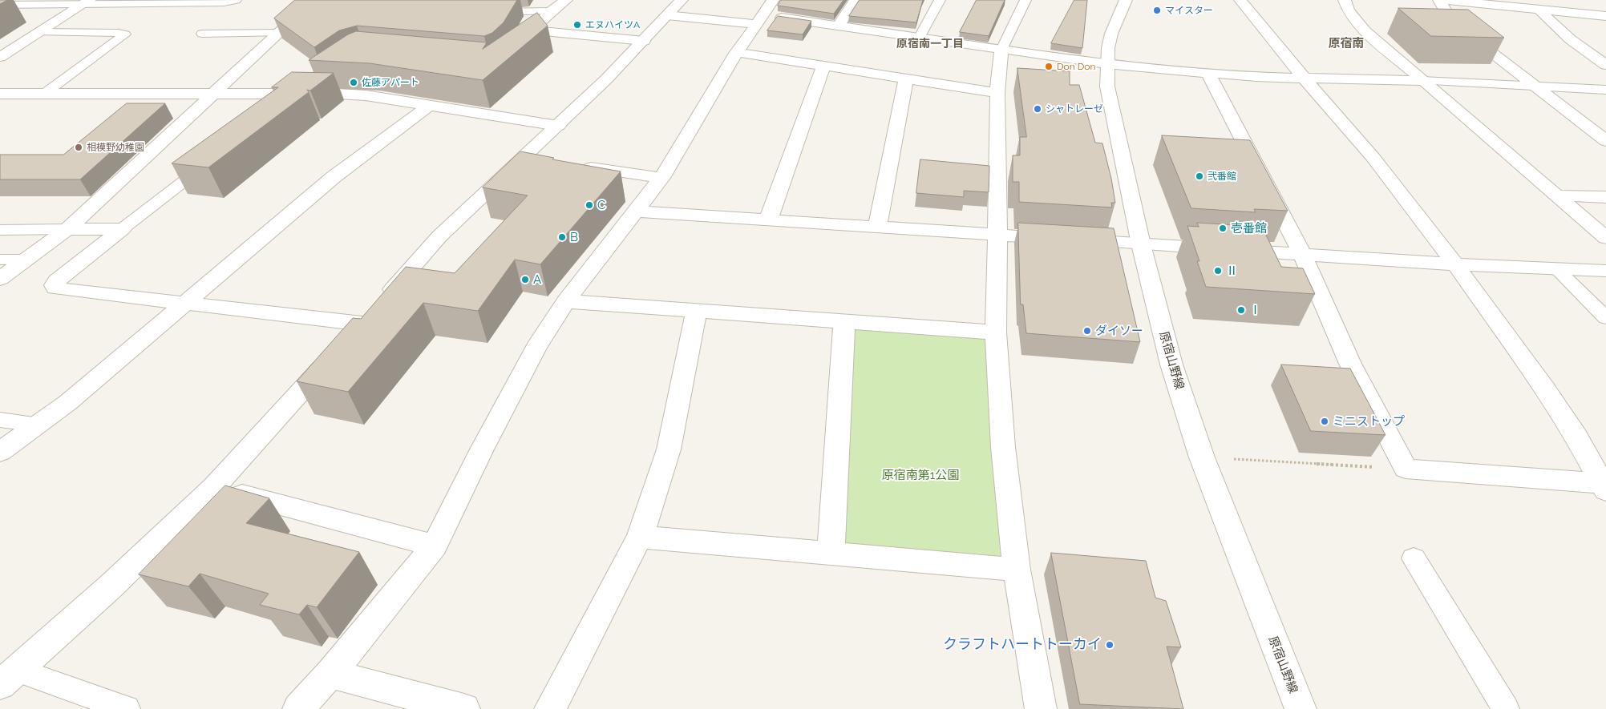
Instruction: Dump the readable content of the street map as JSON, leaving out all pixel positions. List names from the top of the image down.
{
  "streets": {
    "street": ["原宿山野線"]
  },
  "districts": ["原宿南", "原宿南一丁目"],
  "parks": ["原宿南第1公園"],
  "places": [
    "マイスター",
    "エヌハイツA",
    "Don Don",
    "佐藤アパート",
    "シャトレーゼ",
    "相模野幼稚園",
    "弐番館",
    "C",
    "壱番館",
    "B",
    "Ⅱ",
    "A",
    "Ⅰ",
    "ダイソー",
    "ミニストップ",
    "クラフトハートトーカイ"
  ]
}
